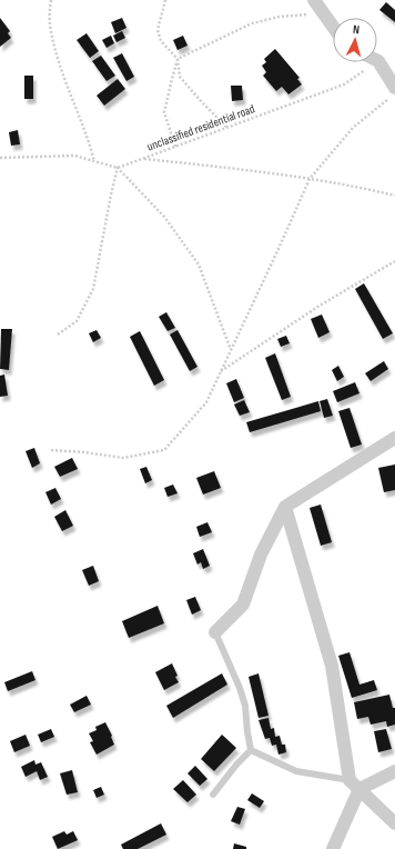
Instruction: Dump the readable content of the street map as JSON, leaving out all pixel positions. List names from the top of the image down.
{
  "streets": {
    "path": ["unclassified residential road"]
  },
  "north": "top"
}
